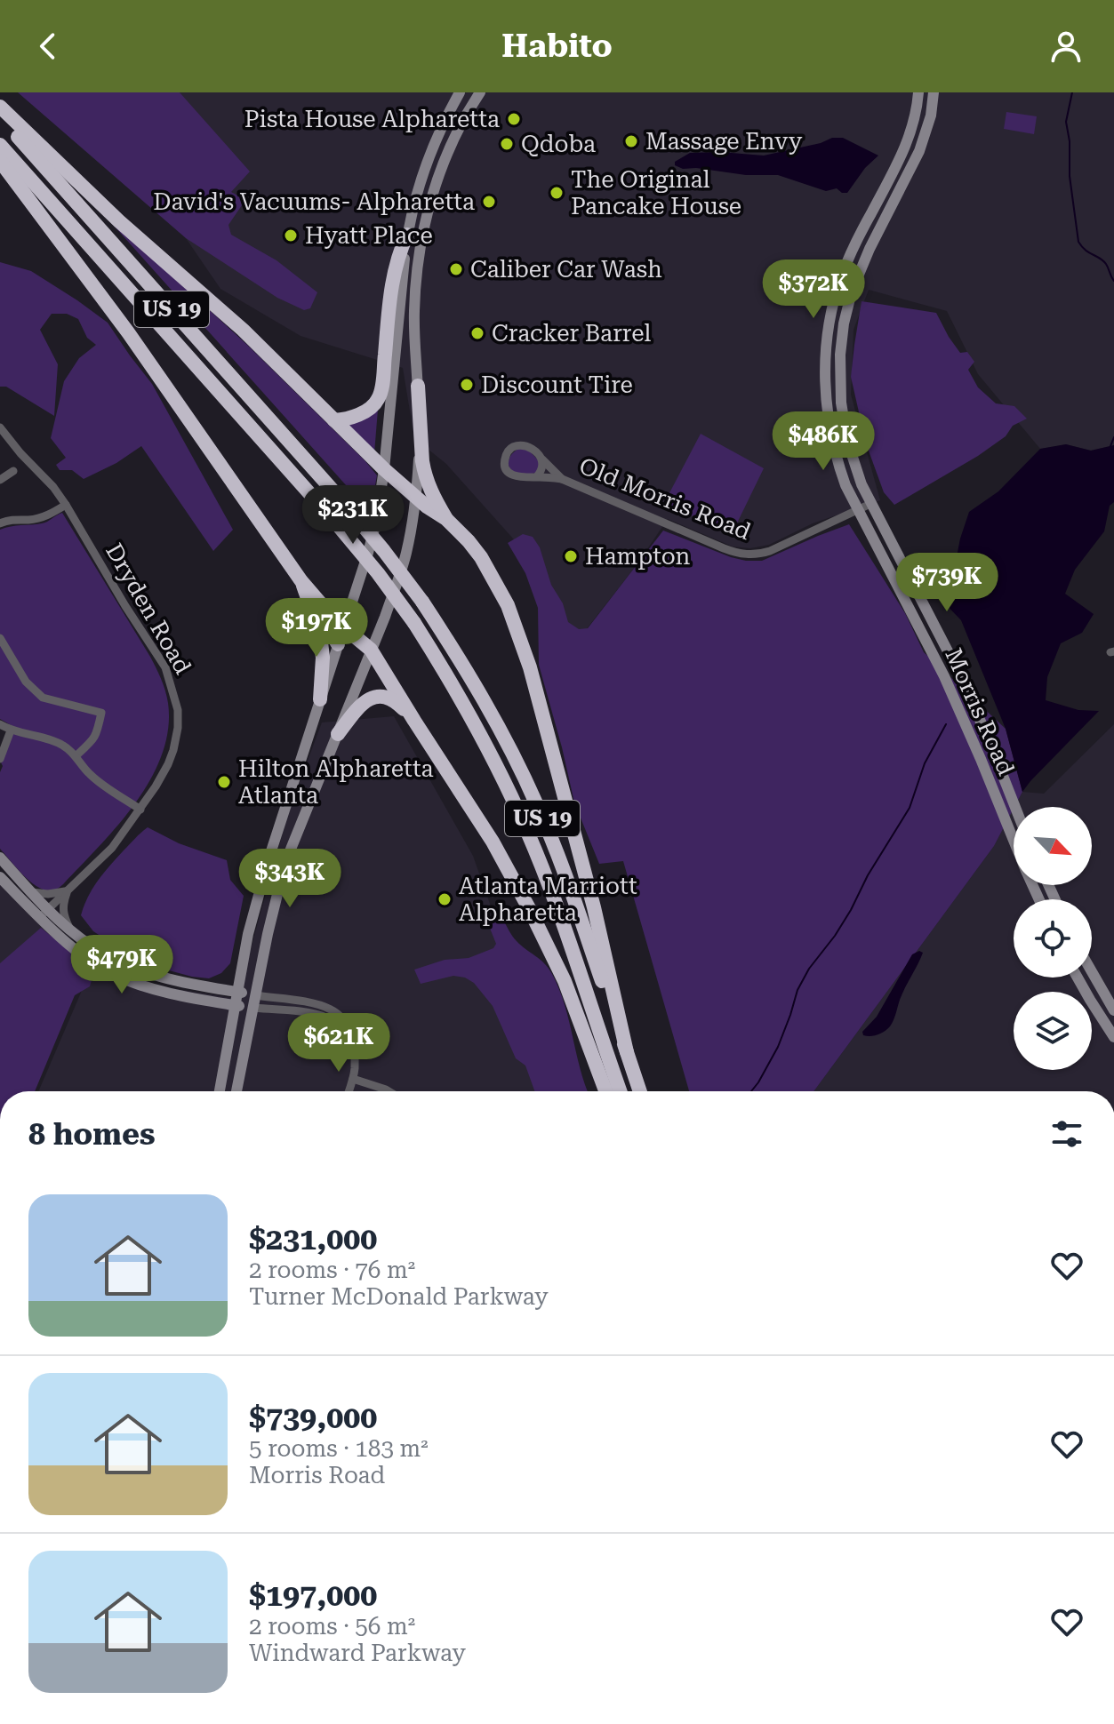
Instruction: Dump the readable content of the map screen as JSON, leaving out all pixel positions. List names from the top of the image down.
{
  "streets": {
    "highway": ["US 19"],
    "street": ["Old Morris Road", "Dryden Road", "Morris Road"]
  },
  "crossings": [
    ["Old Morris Road", "Morris Road"]
  ],
  "places": [
    "Pista House Alpharetta",
    "Massage Envy",
    "Qdoba",
    "The Original Pancake House",
    "David's Vacuums- Alpharetta",
    "Hyatt Place",
    "Caliber Car Wash",
    "Cracker Barrel",
    "Discount Tire",
    "Hampton",
    "Hilton Alpharetta Atlanta",
    "Atlanta Marriott Alpharetta"
  ],
  "north": "bottom right",
  "page": {
    "header": "Habito",
    "price": [
      "$372K",
      "$486K",
      "$231K",
      "$739K",
      "$197K",
      "$343K",
      "$479K",
      "$621K"
    ],
    "heading": "8 homes",
    "list": [
      {
        "name": "$231,000",
        "note": "2 rooms · 76 m² · Turner McDonald Parkway"
      },
      {
        "name": "$739,000",
        "note": "5 rooms · 183 m² · Morris Road"
      },
      {
        "name": "$197,000",
        "note": "2 rooms · 56 m² · Windward Parkway"
      }
    ]
  }
}
